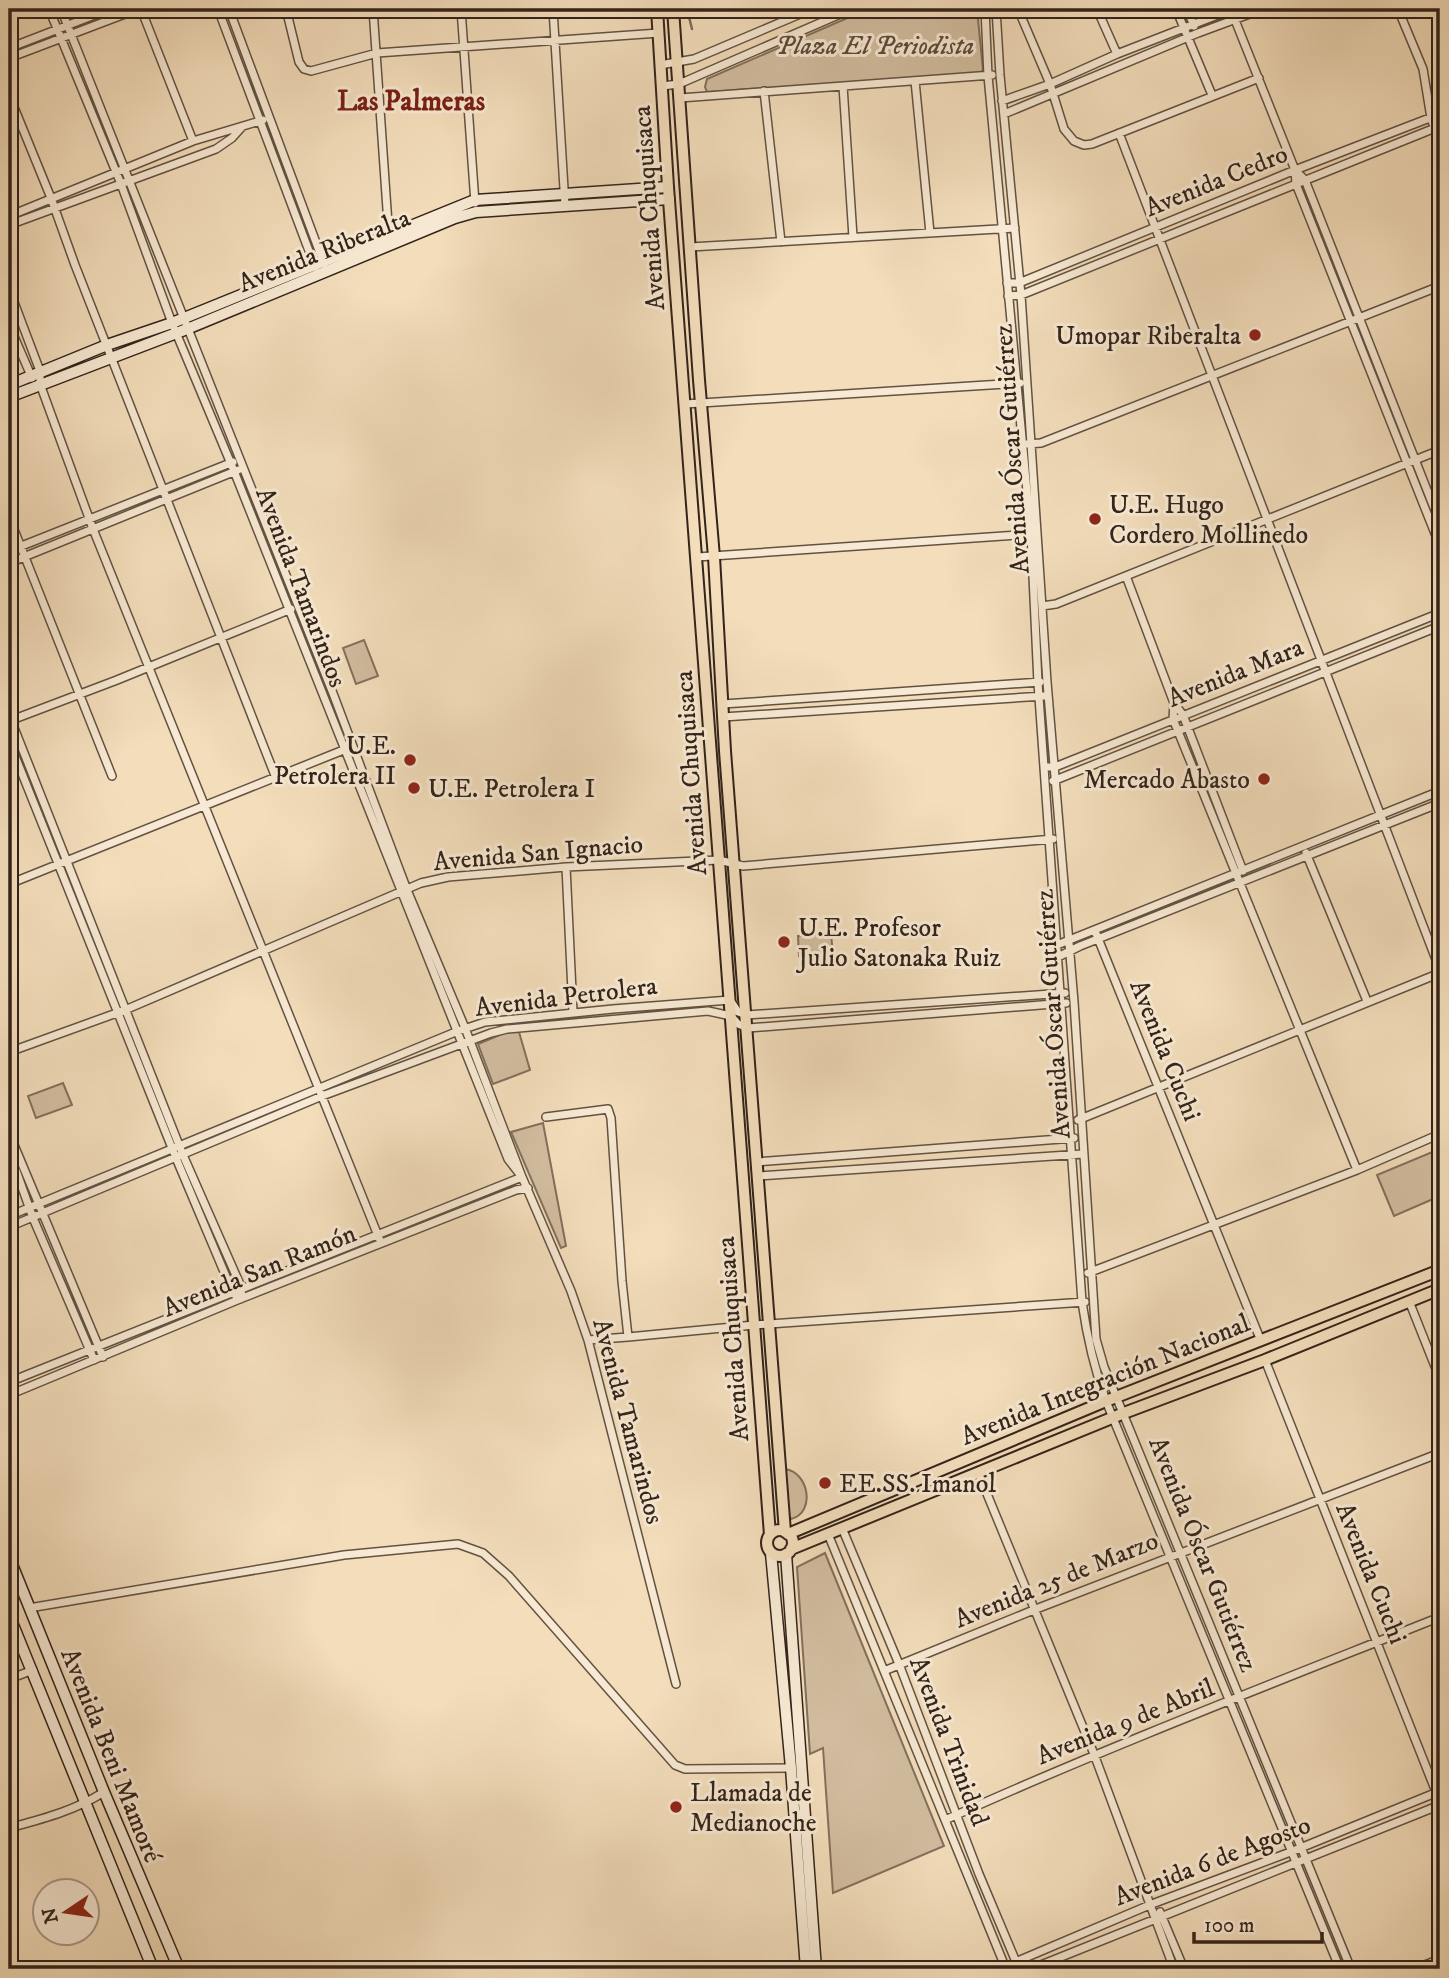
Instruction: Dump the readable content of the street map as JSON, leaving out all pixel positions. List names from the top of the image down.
{
  "streets": {
    "main road": ["Avenida Chuquisaca", "Avenida Integración Nacional"],
    "street": [
      "Avenida Cedro",
      "Avenida Riberalta",
      "Avenida Óscar Gutiérrez",
      "Avenida Tamarindos",
      "Avenida Mara",
      "Avenida San Ignacio",
      "Avenida Petrolera",
      "Avenida Cuchi",
      "Avenida San Ramón",
      "Avenida 25 de Marzo",
      "Avenida 9 de Abril",
      "Avenida Trinidad",
      "Avenida Beni Mamoré",
      "Avenida 6 de Agosto"
    ]
  },
  "crossings": [
    ["Avenida Cedro", "Avenida Óscar Gutiérrez"],
    ["Avenida Chuquisaca", "Avenida Riberalta"],
    ["Avenida Chuquisaca", "Avenida San Ignacio"],
    ["Avenida Chuquisaca", "Avenida Petrolera"],
    ["Avenida Chuquisaca", "Avenida Integración Nacional"],
    ["Avenida Riberalta", "Avenida Tamarindos"],
    ["Avenida Óscar Gutiérrez", "Avenida Mara"],
    ["Avenida Óscar Gutiérrez", "Avenida San Ignacio"],
    ["Avenida Óscar Gutiérrez", "Avenida Integración Nacional"],
    ["Avenida Óscar Gutiérrez", "Avenida 25 de Marzo"],
    ["Avenida Óscar Gutiérrez", "Avenida 9 de Abril"],
    ["Avenida Óscar Gutiérrez", "Avenida 6 de Agosto"],
    ["Avenida Tamarindos", "Avenida San Ignacio"],
    ["Avenida Tamarindos", "Avenida Petrolera"],
    ["Avenida Tamarindos", "Avenida San Ramón"],
    ["Avenida Cuchi", "Avenida Integración Nacional"],
    ["Avenida Cuchi", "Avenida 25 de Marzo"],
    ["Avenida Cuchi", "Avenida 9 de Abril"],
    ["Avenida Cuchi", "Avenida 6 de Agosto"],
    ["Avenida Integración Nacional", "Avenida Trinidad"],
    ["Avenida 25 de Marzo", "Avenida Trinidad"],
    ["Avenida 9 de Abril", "Avenida Trinidad"],
    ["Avenida Trinidad", "Avenida 6 de Agosto"]
  ],
  "districts": ["Las Palmeras"],
  "parks": ["Plaza El Periodista"],
  "places": [
    "Umopar Riberalta",
    "U.E. Hugo Cordero Mollinedo",
    "U.E. Petrolera II",
    "Mercado Abasto",
    "U.E. Petrolera I",
    "U.E. Profesor Julio Satonaka Ruiz",
    "EE.SS. Imanol",
    "Llamada de Medianoche"
  ],
  "scale_bar": "100 m",
  "north": "left"
}
